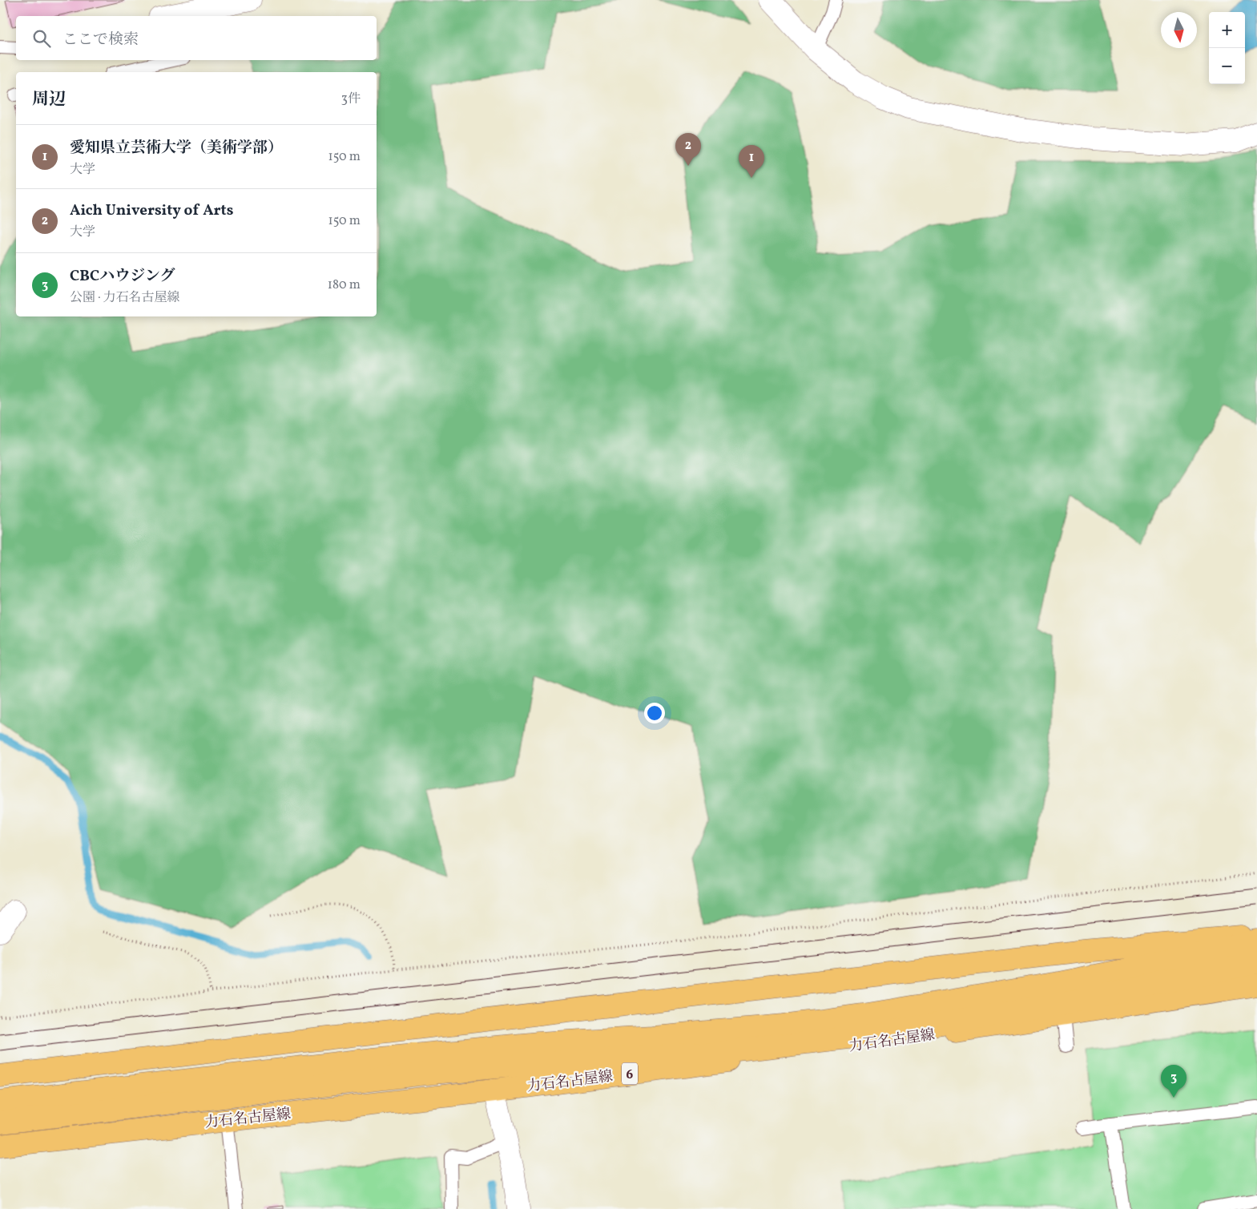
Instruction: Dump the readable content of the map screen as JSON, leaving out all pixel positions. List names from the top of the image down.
{
  "streets": {
    "main road": ["力石名古屋線", "6"]
  },
  "north": "bottom",
  "page": {
    "map_buttons": ["+", "−"],
    "search": "ここで検索",
    "heading": ["周辺", "3件"],
    "list": [
      {
        "mark": "1",
        "name": "愛知県立芸術大学（美術学部）",
        "note": "大学",
        "value": "150 m"
      },
      {
        "mark": "2",
        "name": "Aich University of Arts",
        "note": "大学",
        "value": "150 m"
      },
      {
        "mark": "3",
        "name": "CBCハウジング",
        "note": "公園 · 力石名古屋線",
        "value": "180 m"
      }
    ],
    "pins": ["2", "1", "3"]
  }
}
